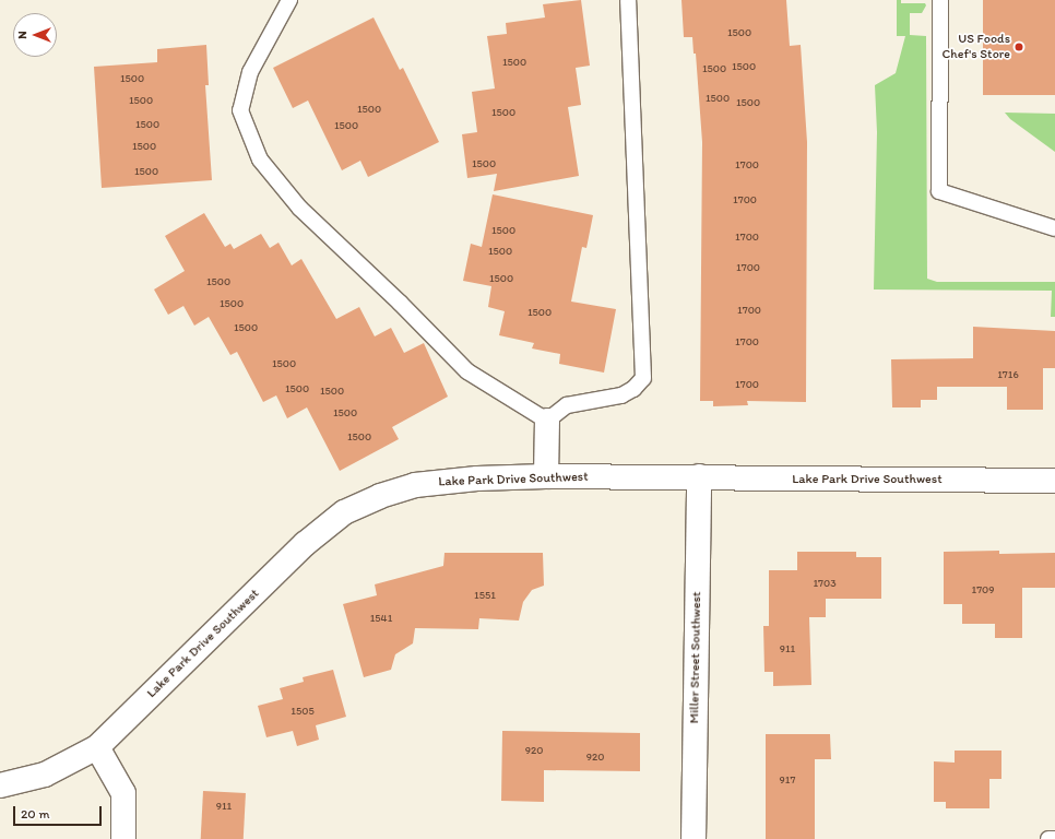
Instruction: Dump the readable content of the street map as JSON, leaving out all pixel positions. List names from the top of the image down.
{
  "streets": {
    "street": ["Lake Park Drive Southwest", "Miller Street Southwest"]
  },
  "crossings": [
    ["Lake Park Drive Southwest", "Miller Street Southwest"]
  ],
  "places": ["US Foods Chef's Store"],
  "house_numbers": [
    "1500",
    "1500",
    "1500",
    "1500",
    "1500",
    "1500",
    "1500",
    "1500",
    "1500",
    "1500",
    "1500",
    "1500",
    "1500",
    "1500",
    "1700",
    "1500",
    "1700",
    "1500",
    "1700",
    "1500",
    "1700",
    "1500",
    "1500",
    "1500",
    "1700",
    "1500",
    "1500",
    "1700",
    "1500",
    "1716",
    "1700",
    "1500",
    "1500",
    "1500",
    "1500",
    "1703",
    "1709",
    "1551",
    "1541",
    "911",
    "1505",
    "920",
    "920",
    "917",
    "911"
  ],
  "scale_bar": "20 m",
  "north": "left"
}
